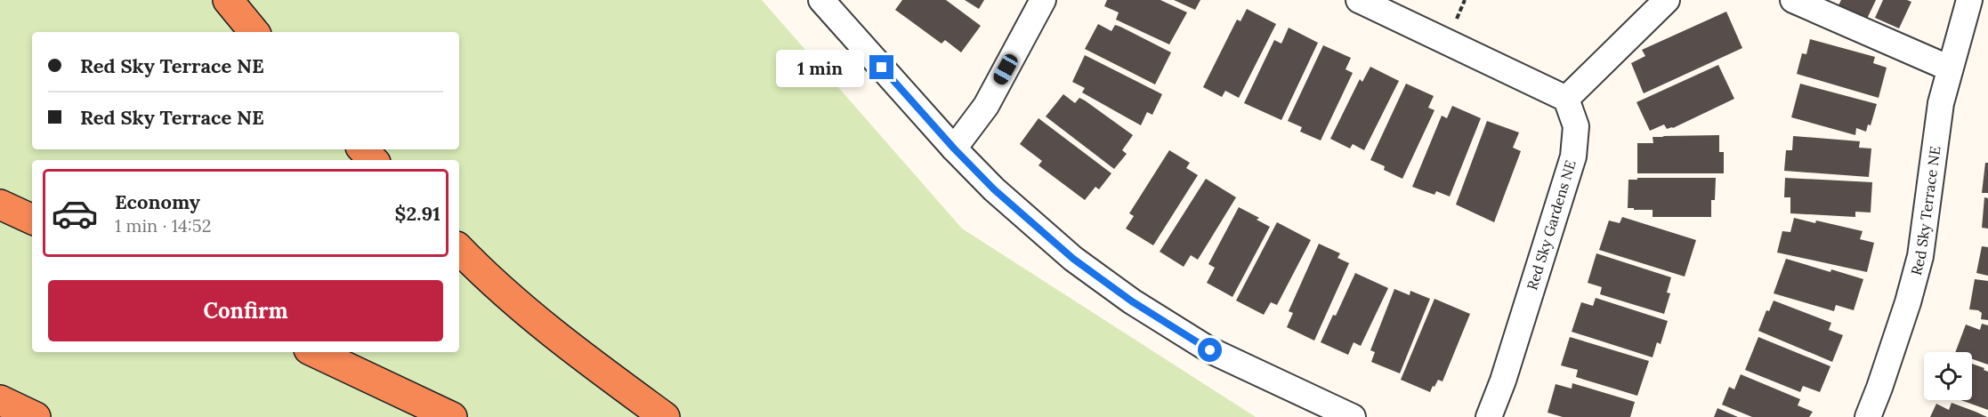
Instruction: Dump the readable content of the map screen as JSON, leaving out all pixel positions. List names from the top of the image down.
{
  "streets": {
    "street": ["Red Sky Terrace NE", "Red Sky Gardens NE"]
  },
  "page": {
    "banner": ["Red Sky Terrace NE", "Red Sky Terrace NE"],
    "bubble": "1 min",
    "list": [
      {
        "name": "Economy",
        "note": "1 min · 14:52",
        "value": "$2.91"
      }
    ],
    "buttons": "Confirm"
  }
}
